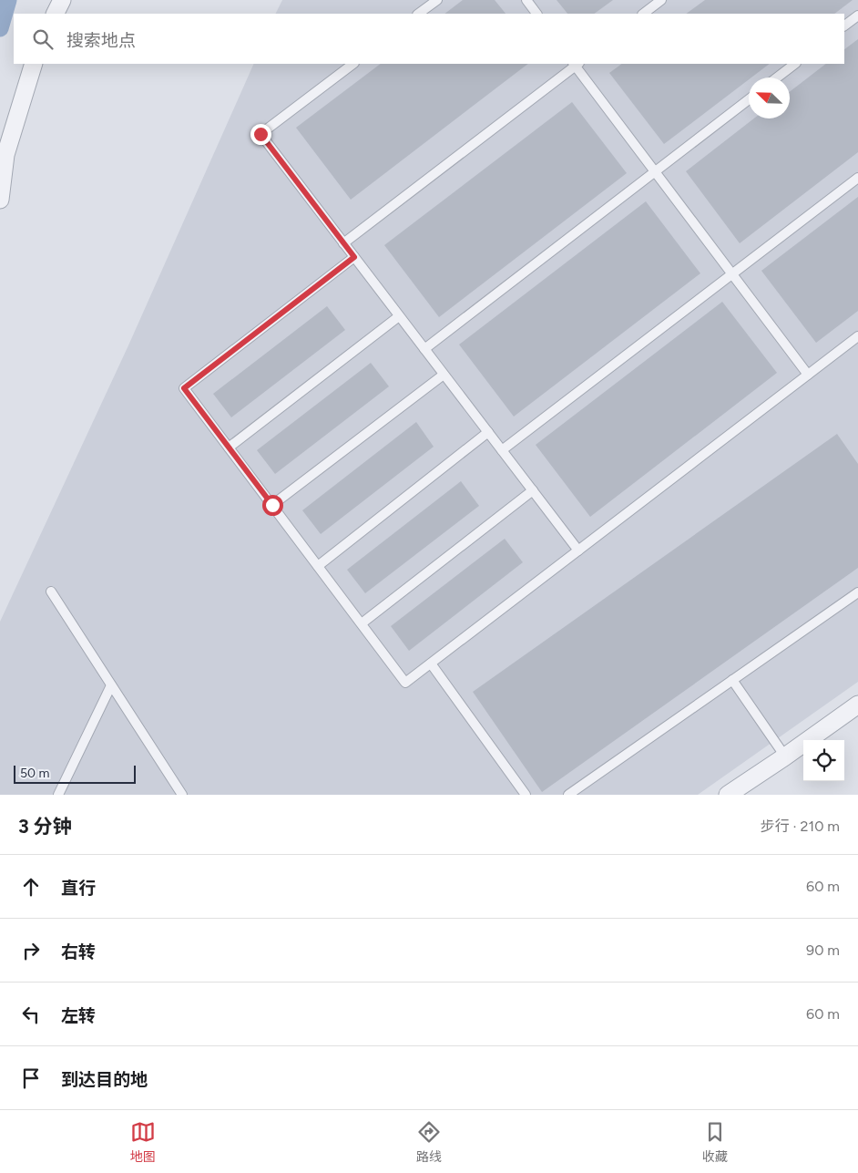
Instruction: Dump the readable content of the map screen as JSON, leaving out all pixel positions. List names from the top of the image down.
{
  "scale_bar": "50 m",
  "north": "top left",
  "page": {
    "search": "搜索地点",
    "scale": "50 m",
    "heading": ["3 分钟", "步行 · 210 m"],
    "list": [
      ["直行", "60 m"],
      ["右转", "90 m"],
      ["左转", "60 m"],
      "到达目的地"
    ],
    "nav": ["地图", "路线", "收藏"]
  }
}
